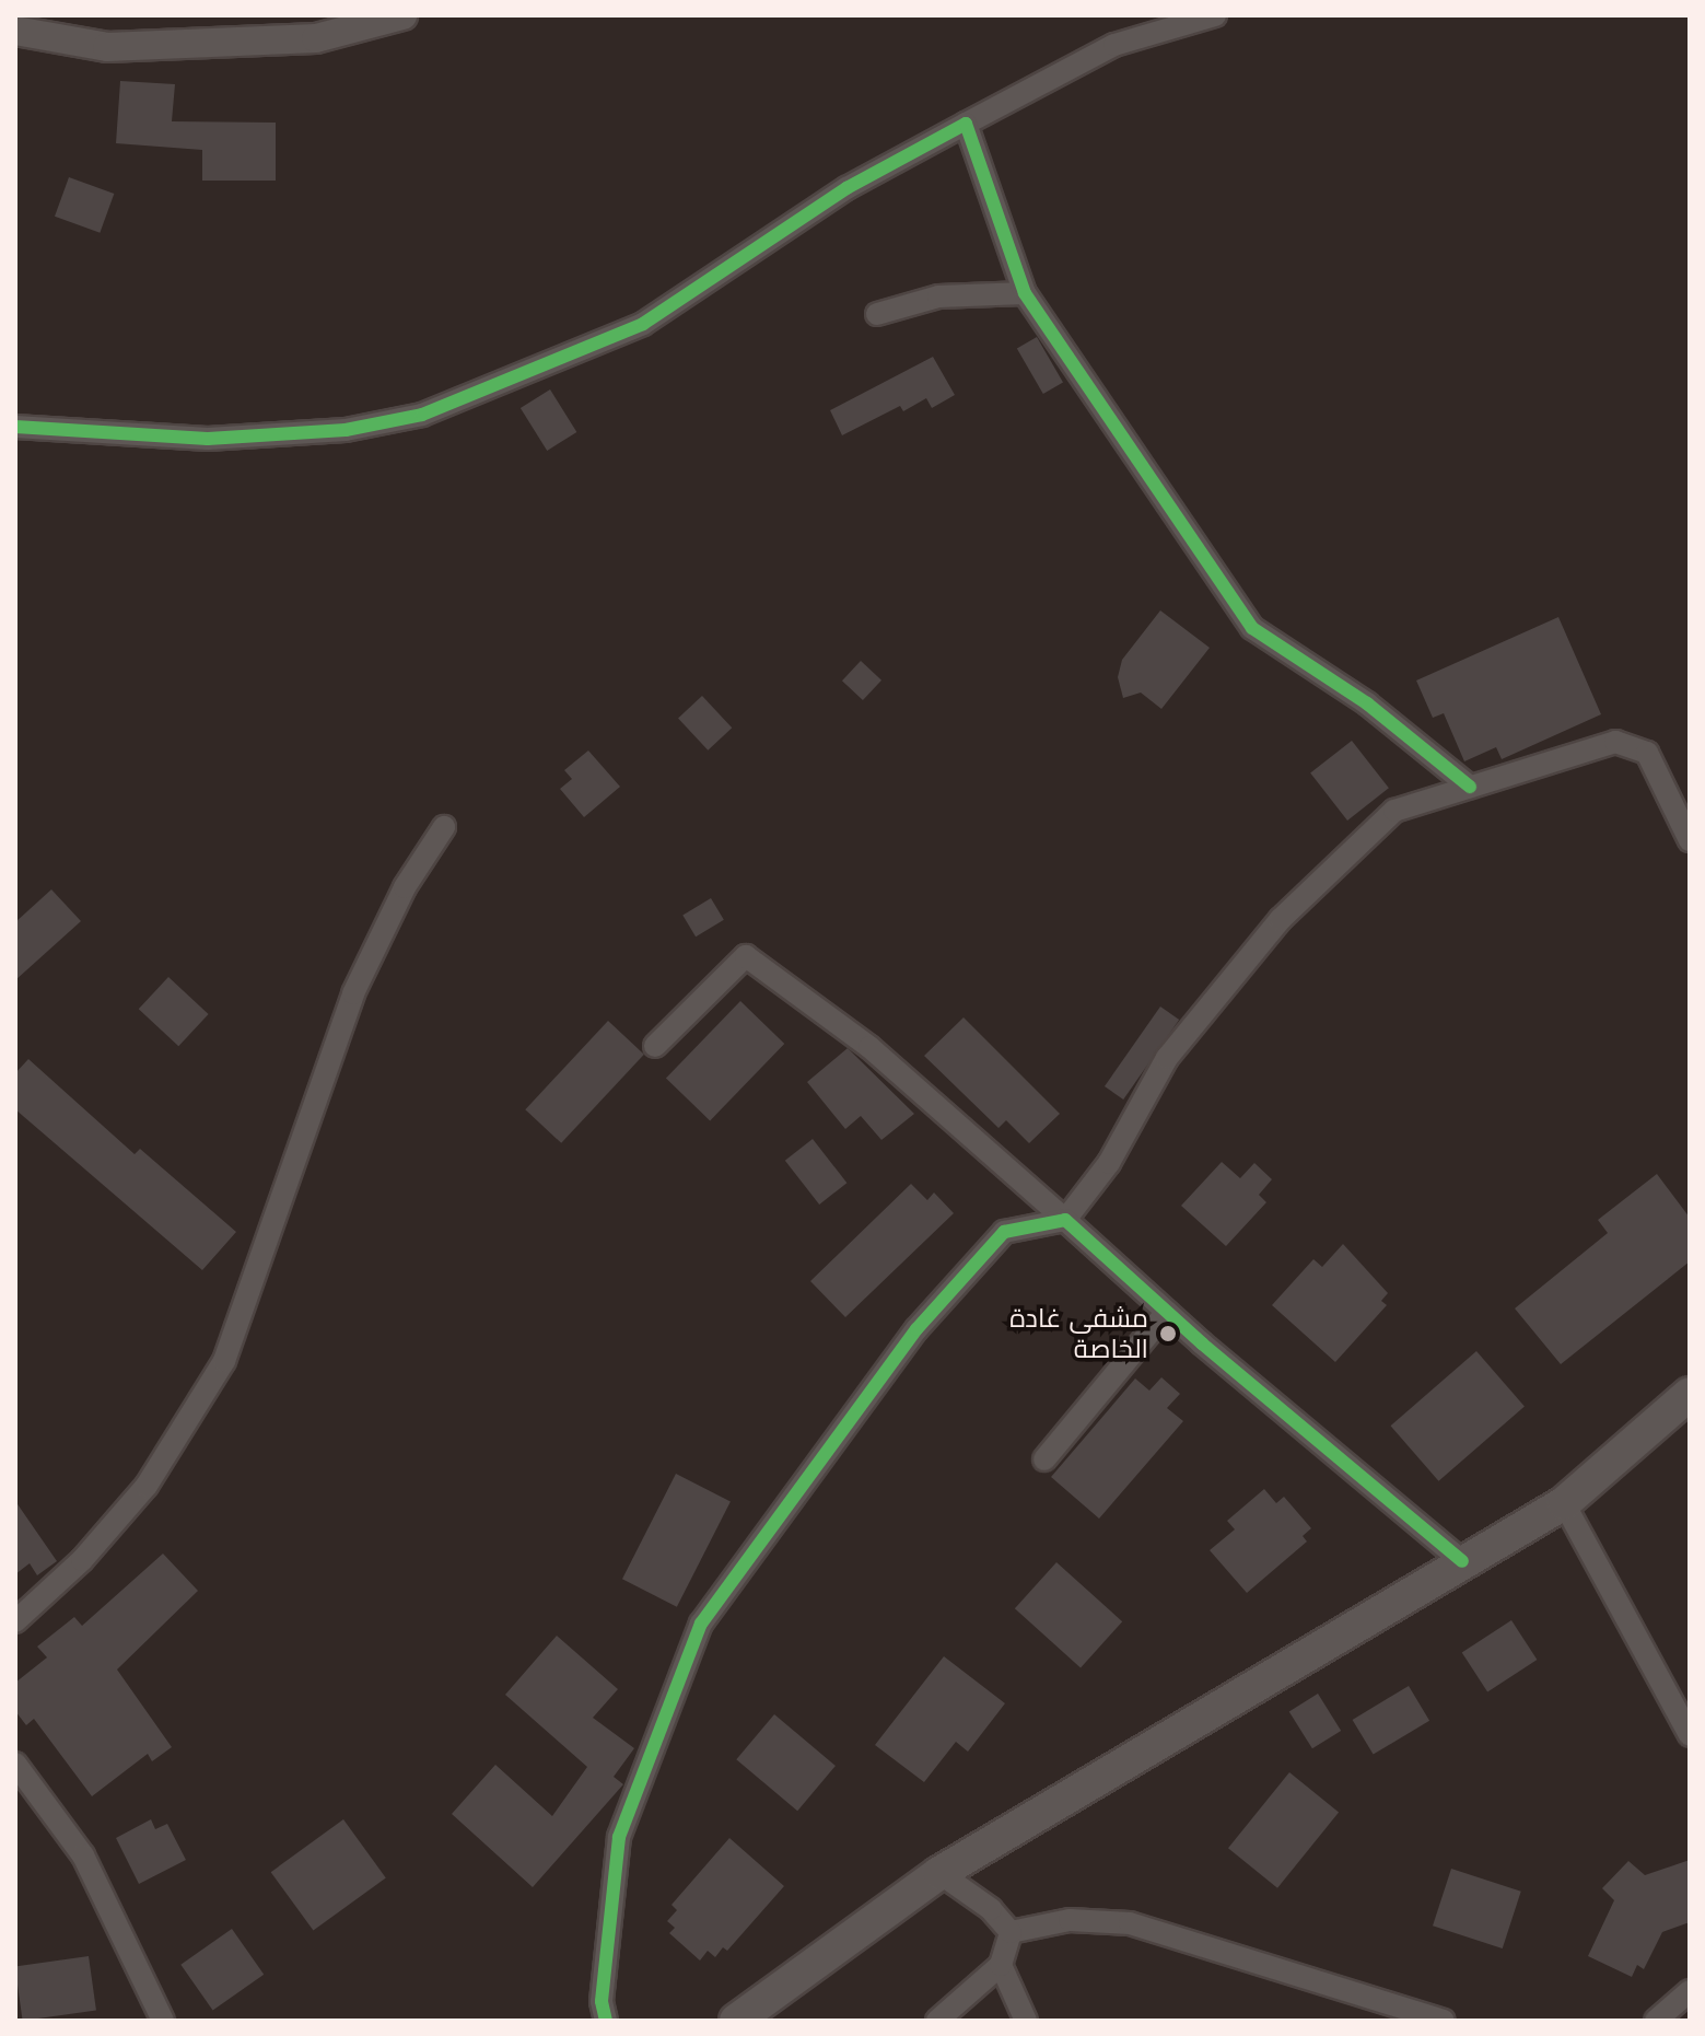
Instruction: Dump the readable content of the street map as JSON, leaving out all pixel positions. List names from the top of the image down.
{
  "places": ["مشفى غادة الخاصة"]
}
